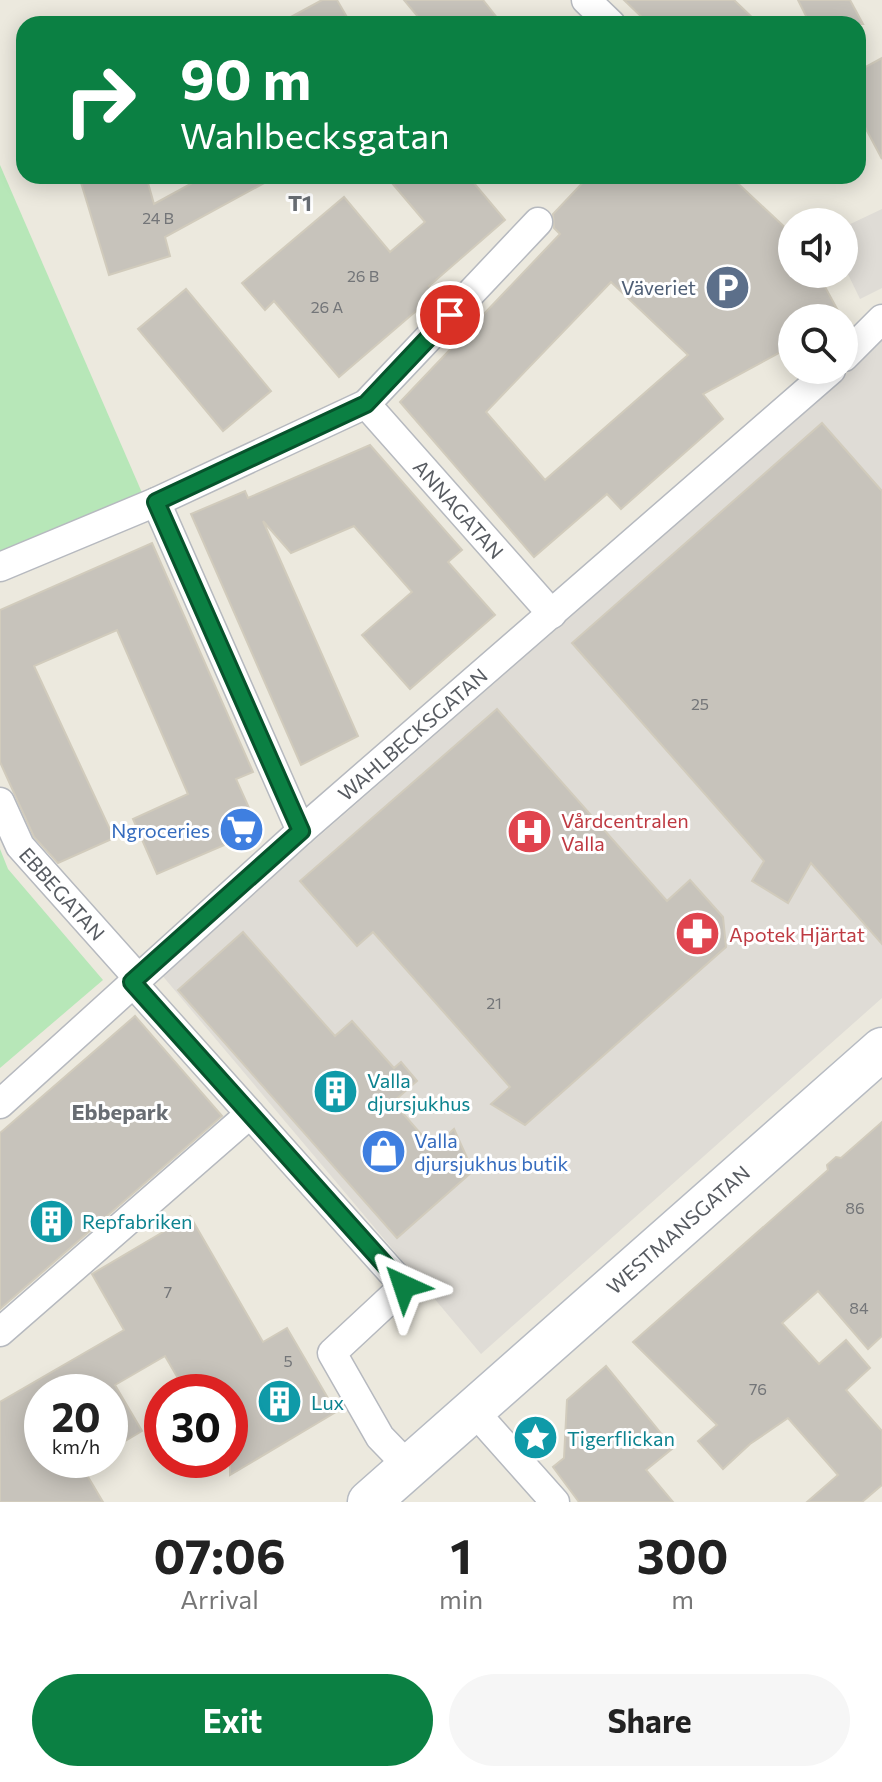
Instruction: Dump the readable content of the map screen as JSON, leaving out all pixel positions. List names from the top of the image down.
{
  "streets": {
    "street": [
      "ANNAGATAN",
      "WAHLBECKSGATAN",
      "EBBEGATAN",
      "WESTMANSGATAN"
    ]
  },
  "crossings": [
    ["ANNAGATAN", "WAHLBECKSGATAN"],
    ["WAHLBECKSGATAN", "EBBEGATAN"],
    ["EBBEGATAN", "WESTMANSGATAN"]
  ],
  "districts": ["T1", "Ebbepark"],
  "places": {
    "parking": ["Väveriet"],
    "supermarket": ["Ngroceries"],
    "hospital": ["Vårdcentralen Valla"],
    "pharmacy": ["Apotek Hjärtat"],
    "building": ["Valla djursjukhus", "Repfabriken", "Lux"],
    "shop": ["Valla djursjukhus butik"],
    "place": ["Tigerflickan"]
  },
  "house_numbers": [
    "24 B",
    "26 B",
    "26 A",
    "25",
    "21",
    "86",
    "7",
    "84",
    "5",
    "76"
  ],
  "page": {
    "turn": ["90 m", "Wahlbecksgatan"],
    "speed": "20 km/h",
    "limit": "30",
    "eta": [
      "07:06",
      "Arrival",
      "1",
      "min",
      "300",
      "m"
    ],
    "buttons": ["Exit", "Share"]
  }
}
